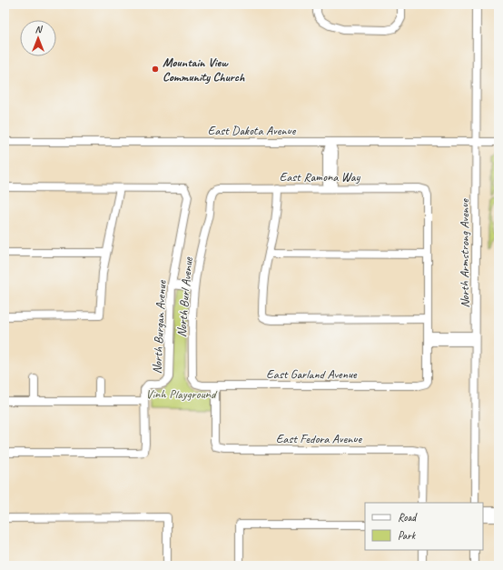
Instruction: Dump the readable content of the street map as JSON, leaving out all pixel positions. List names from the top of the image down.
{
  "streets": {
    "street": [
      "East Dakota Avenue",
      "East Ramona Way",
      "North Armstrong Avenue",
      "North Burl Avenue",
      "North Burgan Avenue",
      "East Garland Avenue",
      "East Fedora Avenue"
    ]
  },
  "crossings": [
    ["East Dakota Avenue", "North Armstrong Avenue"],
    ["East Ramona Way", "North Burl Avenue"],
    ["North Burl Avenue", "East Garland Avenue"],
    ["East Garland Avenue", "East Fedora Avenue"]
  ],
  "parks": ["Vinh Playground"],
  "places": ["Mountain View Community Church"],
  "legend": ["Road", "Park"],
  "north": "top"
}
